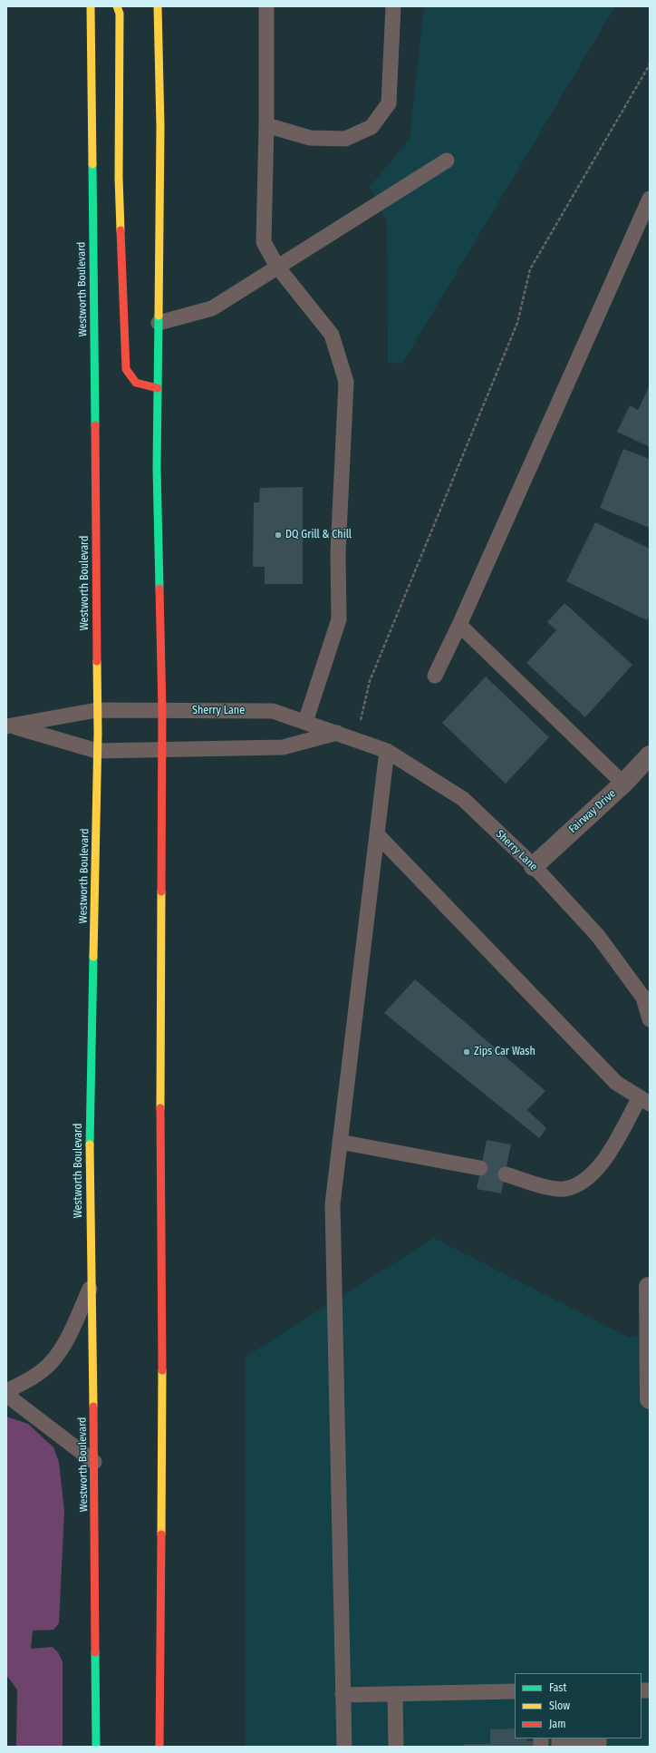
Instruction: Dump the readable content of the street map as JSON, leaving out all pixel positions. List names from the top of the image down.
{
  "streets": {
    "main road": ["Westworth Boulevard"],
    "street": ["Fairway Drive"],
    "lane": ["Sherry Lane"]
  },
  "crossings": [
    ["Westworth Boulevard", "Sherry Lane"],
    ["Sherry Lane", "Fairway Drive"]
  ],
  "places": ["DQ Grill & Chill", "Zips Car Wash"],
  "legend": ["Fast", "Slow", "Jam"]
}
